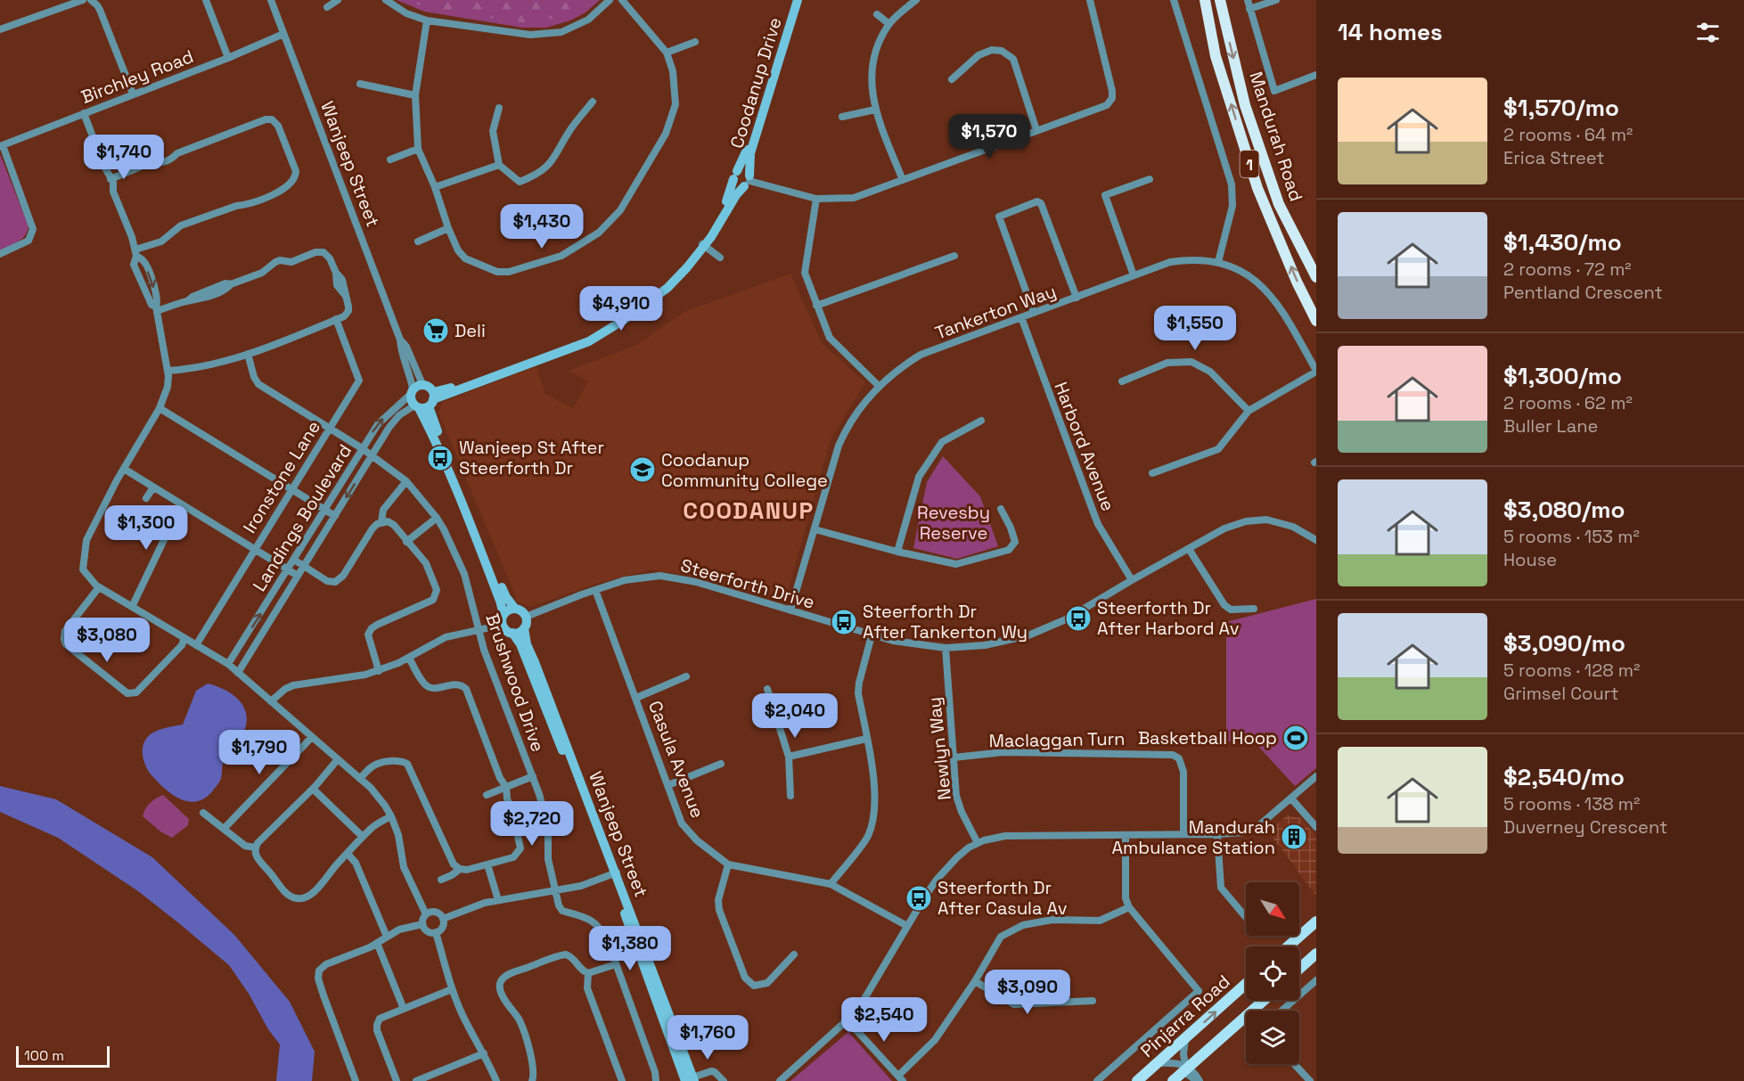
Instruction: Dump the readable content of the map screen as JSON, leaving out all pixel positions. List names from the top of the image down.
{
  "streets": {
    "highway": ["Mandurah Road", "1"],
    "main road": ["Coodanup Drive", "Wanjeep Street", "Pinjarra Road"],
    "street": [
      "Birchley Road",
      "Tankerton Way",
      "Harbord Avenue",
      "Ironstone Lane",
      "Landings Boulevard",
      "Steerforth Drive",
      "Brushwood Drive",
      "Maclaggan Turn",
      "Newlyn Way",
      "Casula Avenue"
    ]
  },
  "crossings": [
    ["Birchley Road", "Wanjeep Street"],
    ["Coodanup Drive", "Landings Boulevard"],
    ["Wanjeep Street", "Landings Boulevard"],
    ["Wanjeep Street", "Steerforth Drive"],
    ["Tankerton Way", "Harbord Avenue"],
    ["Tankerton Way", "Steerforth Drive"],
    ["Harbord Avenue", "Steerforth Drive"],
    ["Ironstone Lane", "Brushwood Drive"],
    ["Landings Boulevard", "Brushwood Drive"],
    ["Steerforth Drive", "Newlyn Way"],
    ["Steerforth Drive", "Casula Avenue"],
    ["Maclaggan Turn", "Newlyn Way"]
  ],
  "districts": ["COODANUP"],
  "parks": ["Revesby Reserve"],
  "places": {
    "supermarket": ["Deli"],
    "bus stop": [
      "Wanjeep St After Steerforth Dr",
      "Steerforth Dr After Harbord Av",
      "Steerforth Dr After Tankerton Wy",
      "Steerforth Dr After Casula Av"
    ],
    "school or university": ["Coodanup Community College"],
    "sports": ["Basketball Hoop"],
    "building": ["Mandurah Ambulance Station"]
  },
  "scale_bar": "100 m",
  "north": "bottom right",
  "page": {
    "heading": "14 homes",
    "list": [
      {
        "name": "$1,570/mo",
        "note": "2 rooms · 64 m² · Erica Street"
      },
      {
        "name": "$1,430/mo",
        "note": "2 rooms · 72 m² · Pentland Crescent"
      },
      {
        "name": "$1,300/mo",
        "note": "2 rooms · 62 m² · Buller Lane"
      },
      {
        "name": "$3,080/mo",
        "note": "5 rooms · 153 m² · House"
      },
      {
        "name": "$3,090/mo",
        "note": "5 rooms · 128 m² · Grimsel Court"
      },
      {
        "name": "$2,540/mo",
        "note": "5 rooms · 138 m² · Duverney Crescent"
      }
    ],
    "price": [
      "$1,570",
      "$1,740",
      "$1,430",
      "$4,910",
      "$1,550",
      "$1,300",
      "$3,080",
      "$2,040",
      "$1,790",
      "$2,720",
      "$1,380",
      "$3,090",
      "$2,540",
      "$1,760"
    ],
    "scale": "100 m"
  }
}
